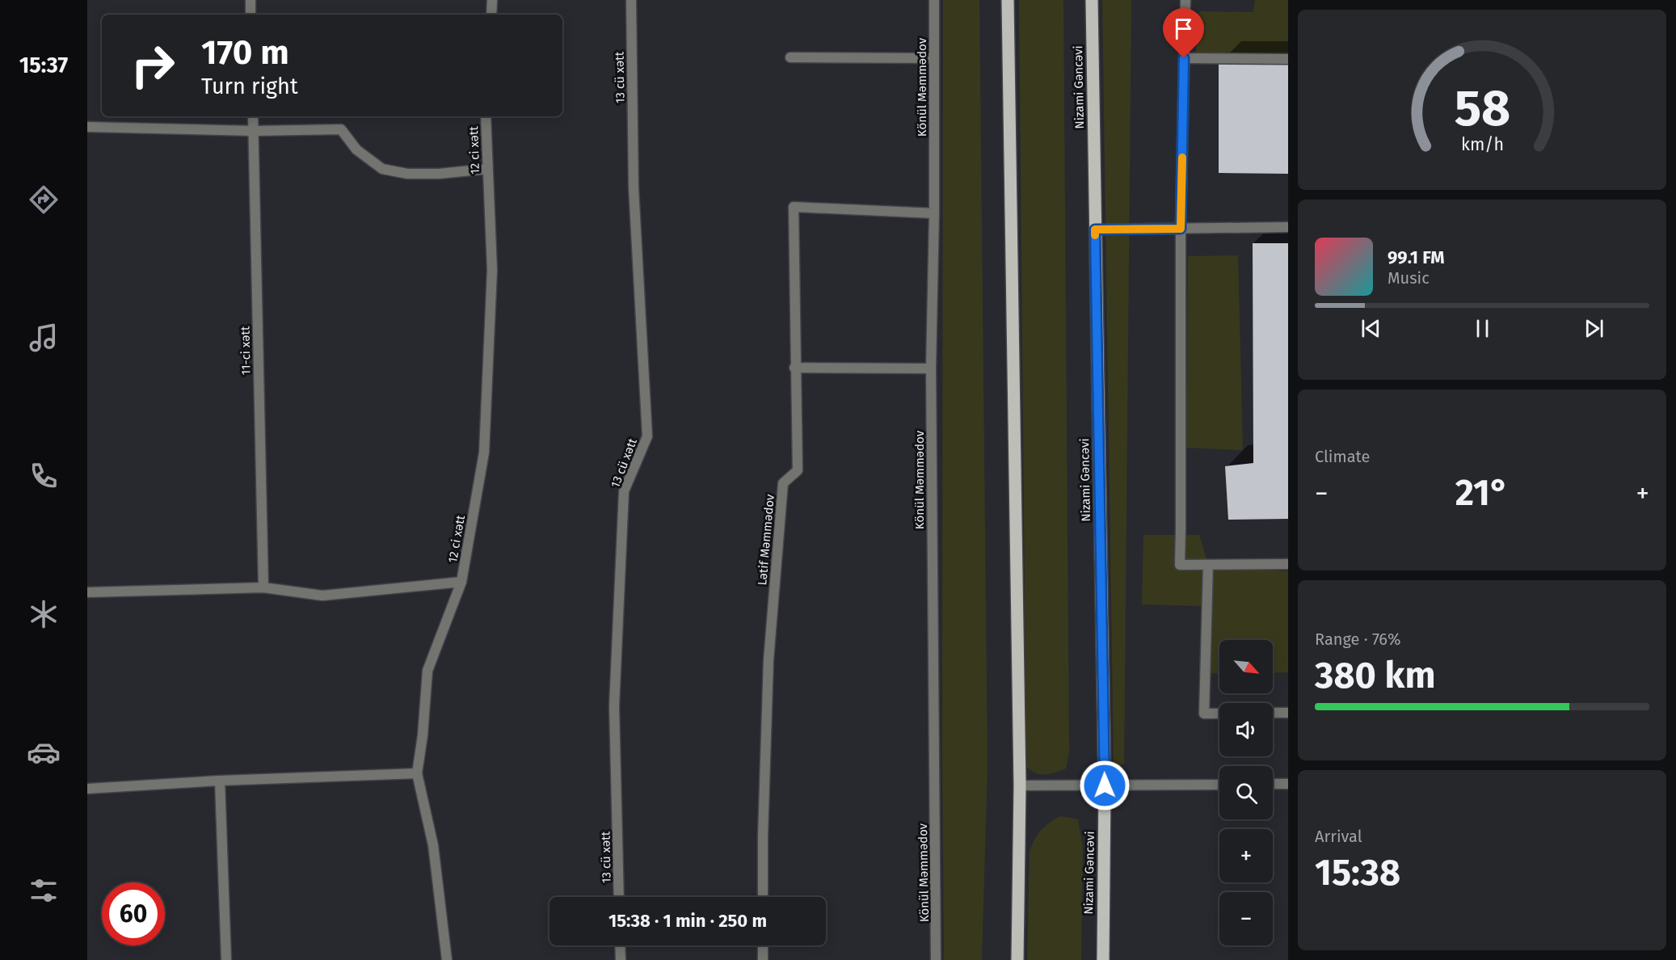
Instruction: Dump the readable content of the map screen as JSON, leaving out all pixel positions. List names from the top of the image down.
{
  "streets": {
    "main road": ["Nizami Gəncəvi"],
    "street": [
      "13 cü xətt",
      "Könül Məmmədov",
      "12 ci xətt",
      "11-ci xətt",
      "Lətif Məmmədov"
    ]
  },
  "crossings": [
    ["Könül Məmmədov", "Lətif Məmmədov"]
  ],
  "north": "bottom right",
  "page": {
    "tabs": "15:37",
    "turn": ["170 m", "Turn right"],
    "song": ["99.1 FM", "Music"],
    "tile": [
      "Climate",
      ["Range · 76%", "380 km"],
      ["Arrival", "15:38"]
    ],
    "heat": ["−", "21°", "+"],
    "map_buttons": ["+", "−"],
    "limit": "60",
    "trip": "15:38 · 1 min · 250 m",
    "gauge": ["58", "km/h"]
  }
}
